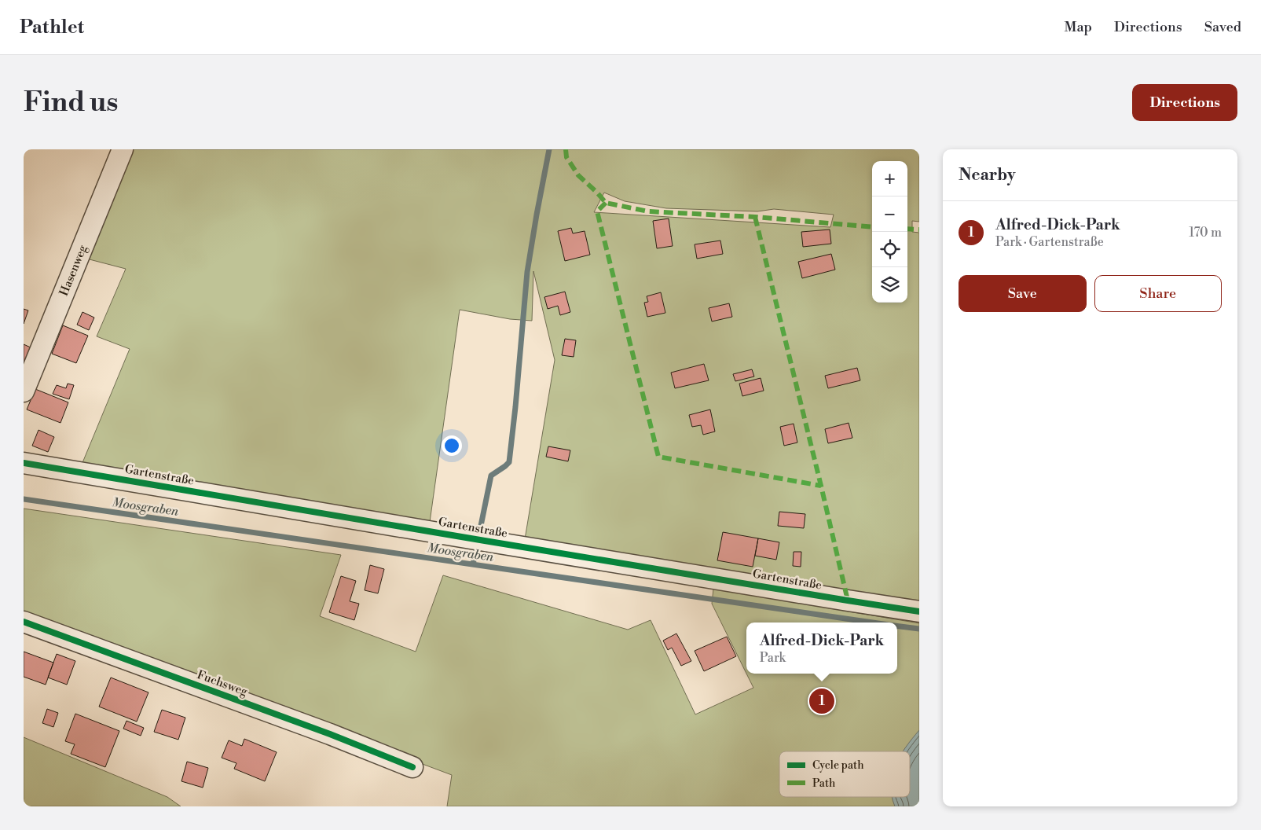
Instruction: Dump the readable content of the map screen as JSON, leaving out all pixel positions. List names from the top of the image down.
{
  "streets": {
    "street": ["Hasenweg", "Gartenstraße", "Fuchsweg"]
  },
  "water": ["Moosgraben"],
  "legend": ["Cycle path", "Path"],
  "page": {
    "header": "Pathlet",
    "nav": ["Map", "Directions", "Saved"],
    "buttons": [
      "Directions",
      ["Save", "Share"]
    ],
    "title": "Find us",
    "heading": "Nearby",
    "map_buttons": ["+", "−"],
    "list": [
      {
        "mark": "1",
        "name": "Alfred-Dick-Park",
        "note": "Park · Gartenstraße",
        "value": "170 m"
      }
    ],
    "popup": ["Alfred-Dick-Park", "Park"],
    "pins": "1"
  }
}
